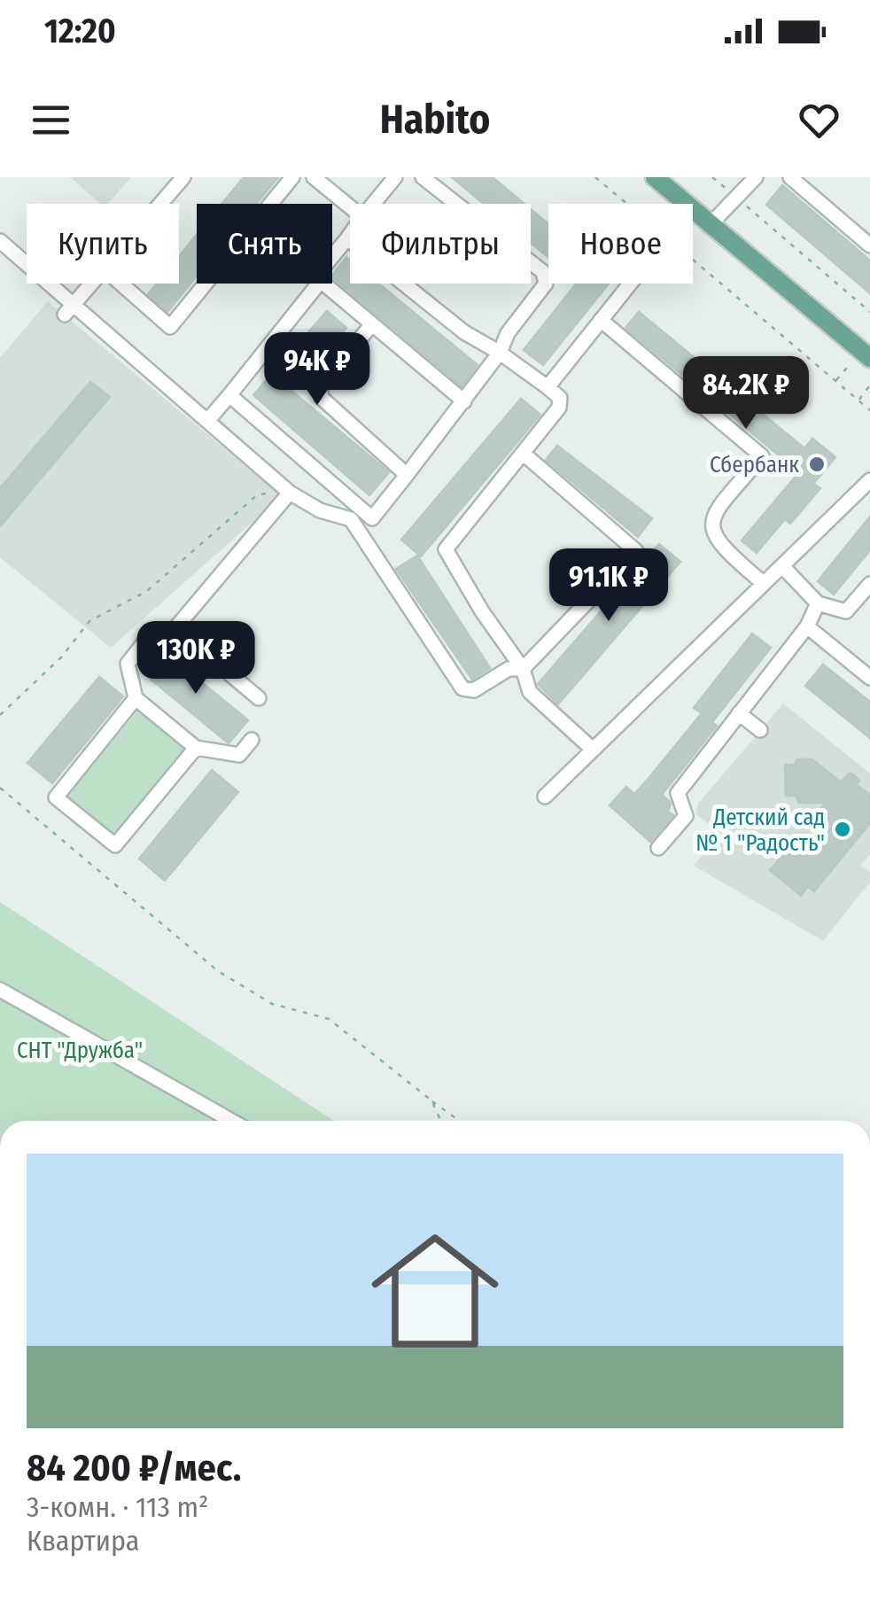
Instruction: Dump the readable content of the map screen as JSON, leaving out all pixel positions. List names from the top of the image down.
{
  "parks": ["СНТ \"Дружба\""],
  "places": ["Сбербанк", "Детский сад № 1 \"Радость\""],
  "page": {
    "status": "12:20",
    "header": "Habito",
    "chip": [
      "Купить",
      "Снять",
      "Фильтры",
      "Новое"
    ],
    "price": [
      "94K ₽",
      "84.2K ₽",
      "91.1K ₽",
      "130K ₽"
    ],
    "list": [
      {
        "name": "84 200 ₽/мес.",
        "note": "3-комн. · 113 m² · Квартира"
      }
    ]
  }
}
